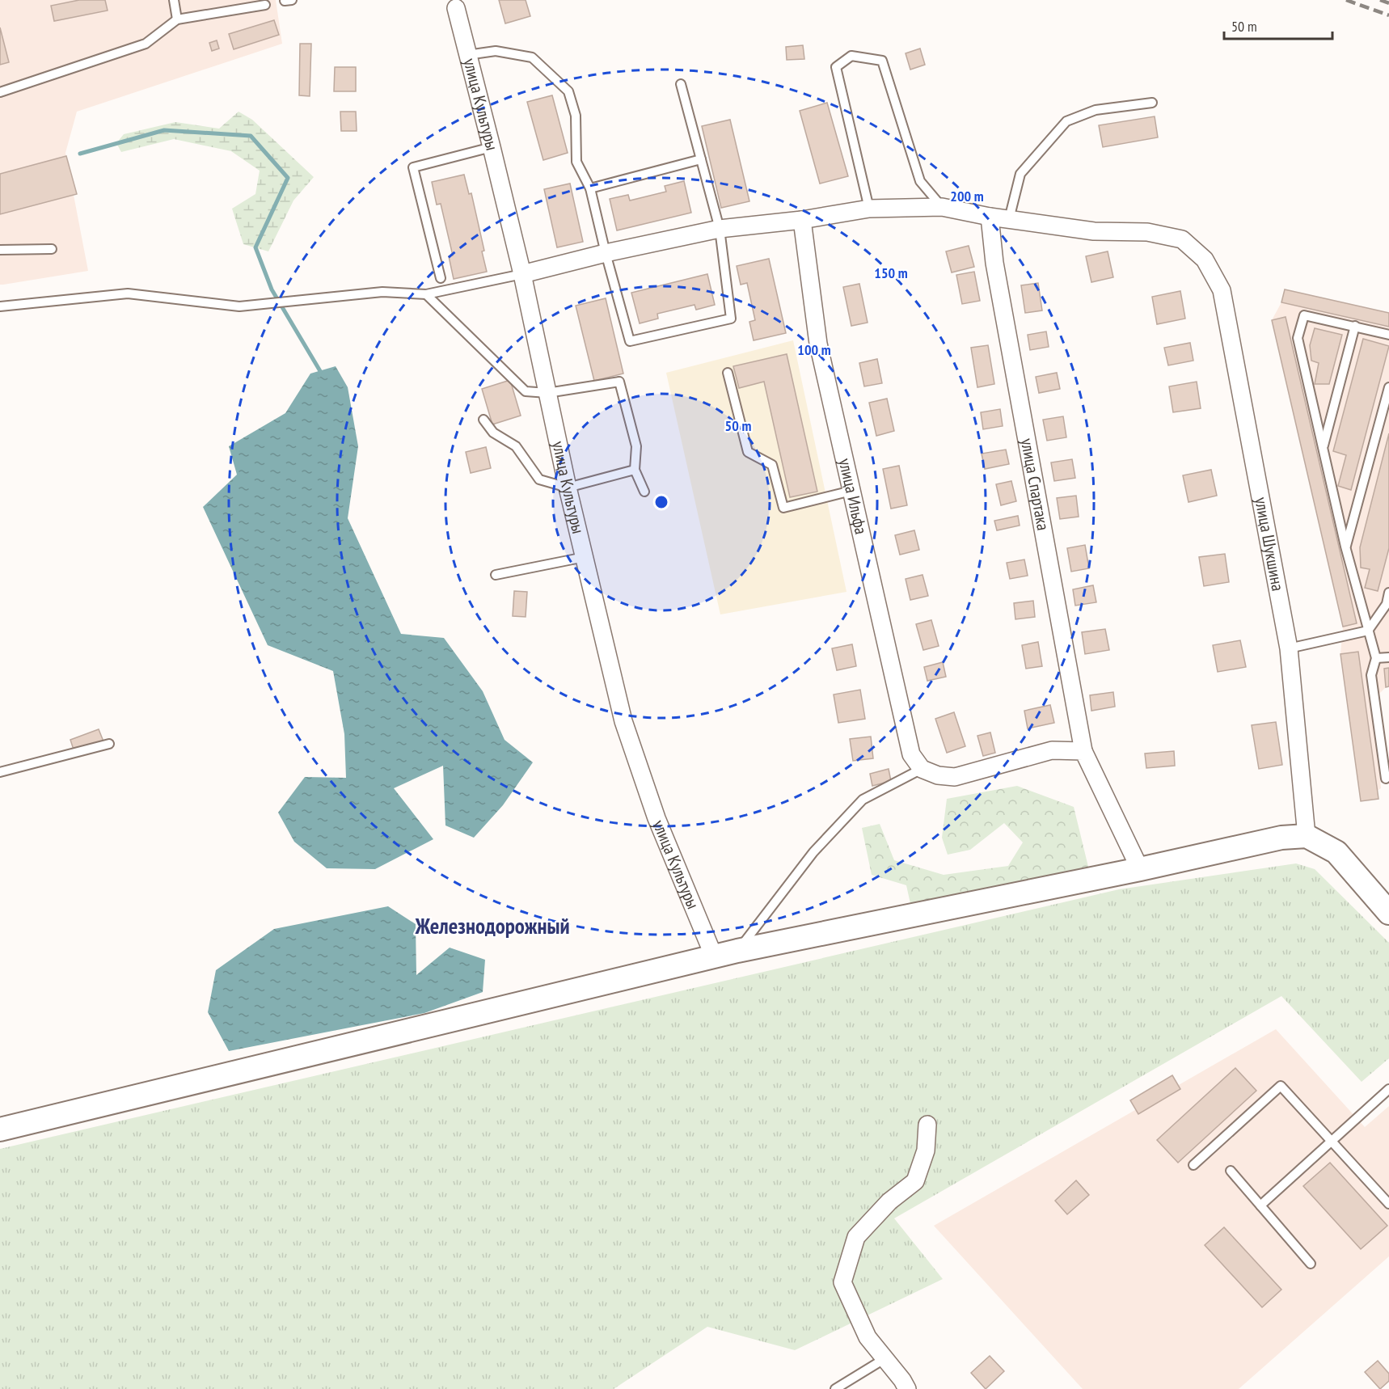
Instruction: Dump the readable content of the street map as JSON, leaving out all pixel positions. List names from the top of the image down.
{
  "streets": {
    "street": [
      "улица Культуры",
      "улица Спартака",
      "улица Ильфа",
      "улица Шукшина"
    ]
  },
  "crossings": [
    ["улица Культуры", "улица Шукшина"],
    ["улица Спартака", "улица Шукшина"],
    ["улица Ильфа", "улица Шукшина"]
  ],
  "districts": ["Железнодорожный"],
  "scale_bar": "50 m",
  "rings": [
    "200 m",
    "150 m",
    "100 m",
    "50 m"
  ]
}
